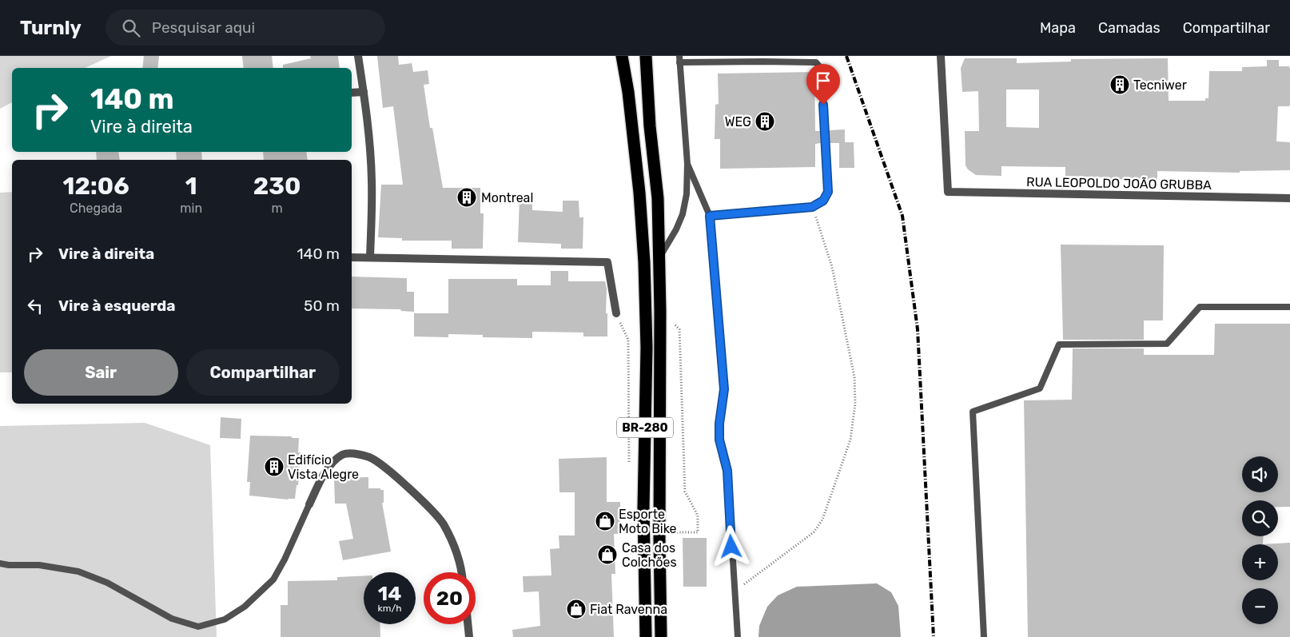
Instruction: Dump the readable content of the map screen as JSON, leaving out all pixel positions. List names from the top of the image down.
{
  "streets": {
    "highway": ["BR-280"],
    "street": ["RUA LEOPOLDO JOÃO GRUBBA"]
  },
  "places": {
    "building": [
      "Tecniwer",
      "WEG",
      "Montreal",
      "Edifício Vista Alegre"
    ],
    "shop": ["Esporte Moto Bike", "Casa dos Colchões", "Fiat Ravenna"]
  },
  "page": {
    "header": "Turnly",
    "search": "Pesquisar aqui",
    "nav": ["Mapa", "Camadas", "Compartilhar"],
    "turn": ["140 m", "Vire à direita"],
    "eta": [
      "12:06",
      "Chegada",
      "1",
      "min",
      "230",
      "m"
    ],
    "list": [
      {
        "name": "Vire à direita",
        "value": "140 m"
      },
      {
        "name": "Vire à esquerda",
        "value": "50 m"
      }
    ],
    "buttons": ["Sair", "Compartilhar"],
    "map_buttons": ["+", "−"],
    "speed": "14 km/h",
    "limit": "20"
  }
}
